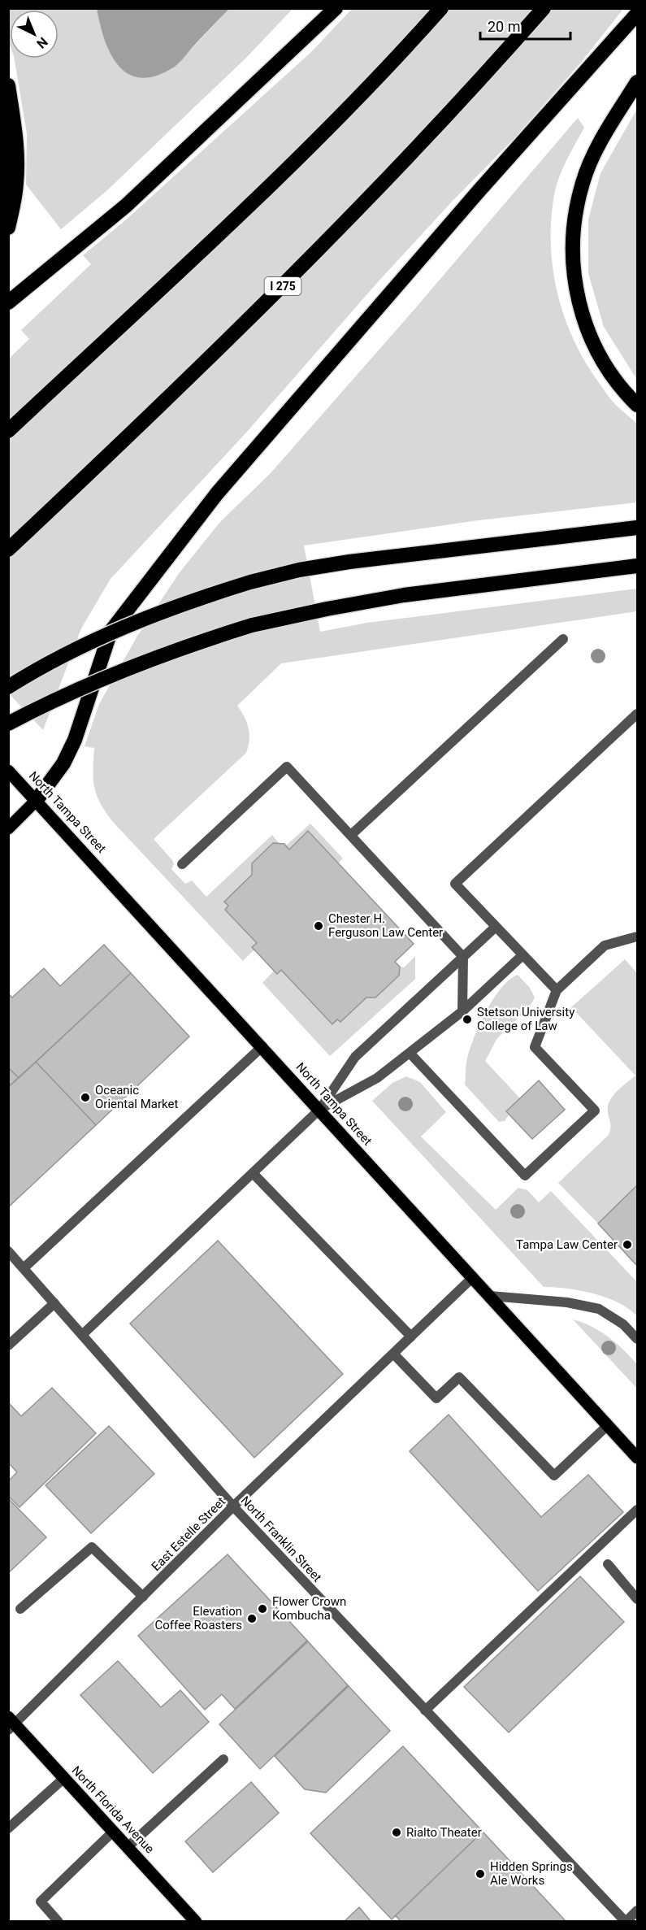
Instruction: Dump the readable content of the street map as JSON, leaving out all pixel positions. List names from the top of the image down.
{
  "streets": {
    "highway": ["I 275"],
    "main road": ["North Tampa Street", "North Florida Avenue"],
    "street": ["East Estelle Street", "North Franklin Street"]
  },
  "crossings": [
    ["North Tampa Street", "East Estelle Street"],
    ["East Estelle Street", "North Franklin Street"],
    ["East Estelle Street", "North Florida Avenue"]
  ],
  "places": [
    "Chester H. Ferguson Law Center",
    "Stetson University College of Law",
    "Oceanic Oriental Market",
    "Tampa Law Center",
    "Flower Crown Kombucha",
    "Elevation Coffee Roasters",
    "Rialto Theater",
    "Hidden Springs Ale Works"
  ],
  "scale_bar": "20 m",
  "north": "bottom right"
}
